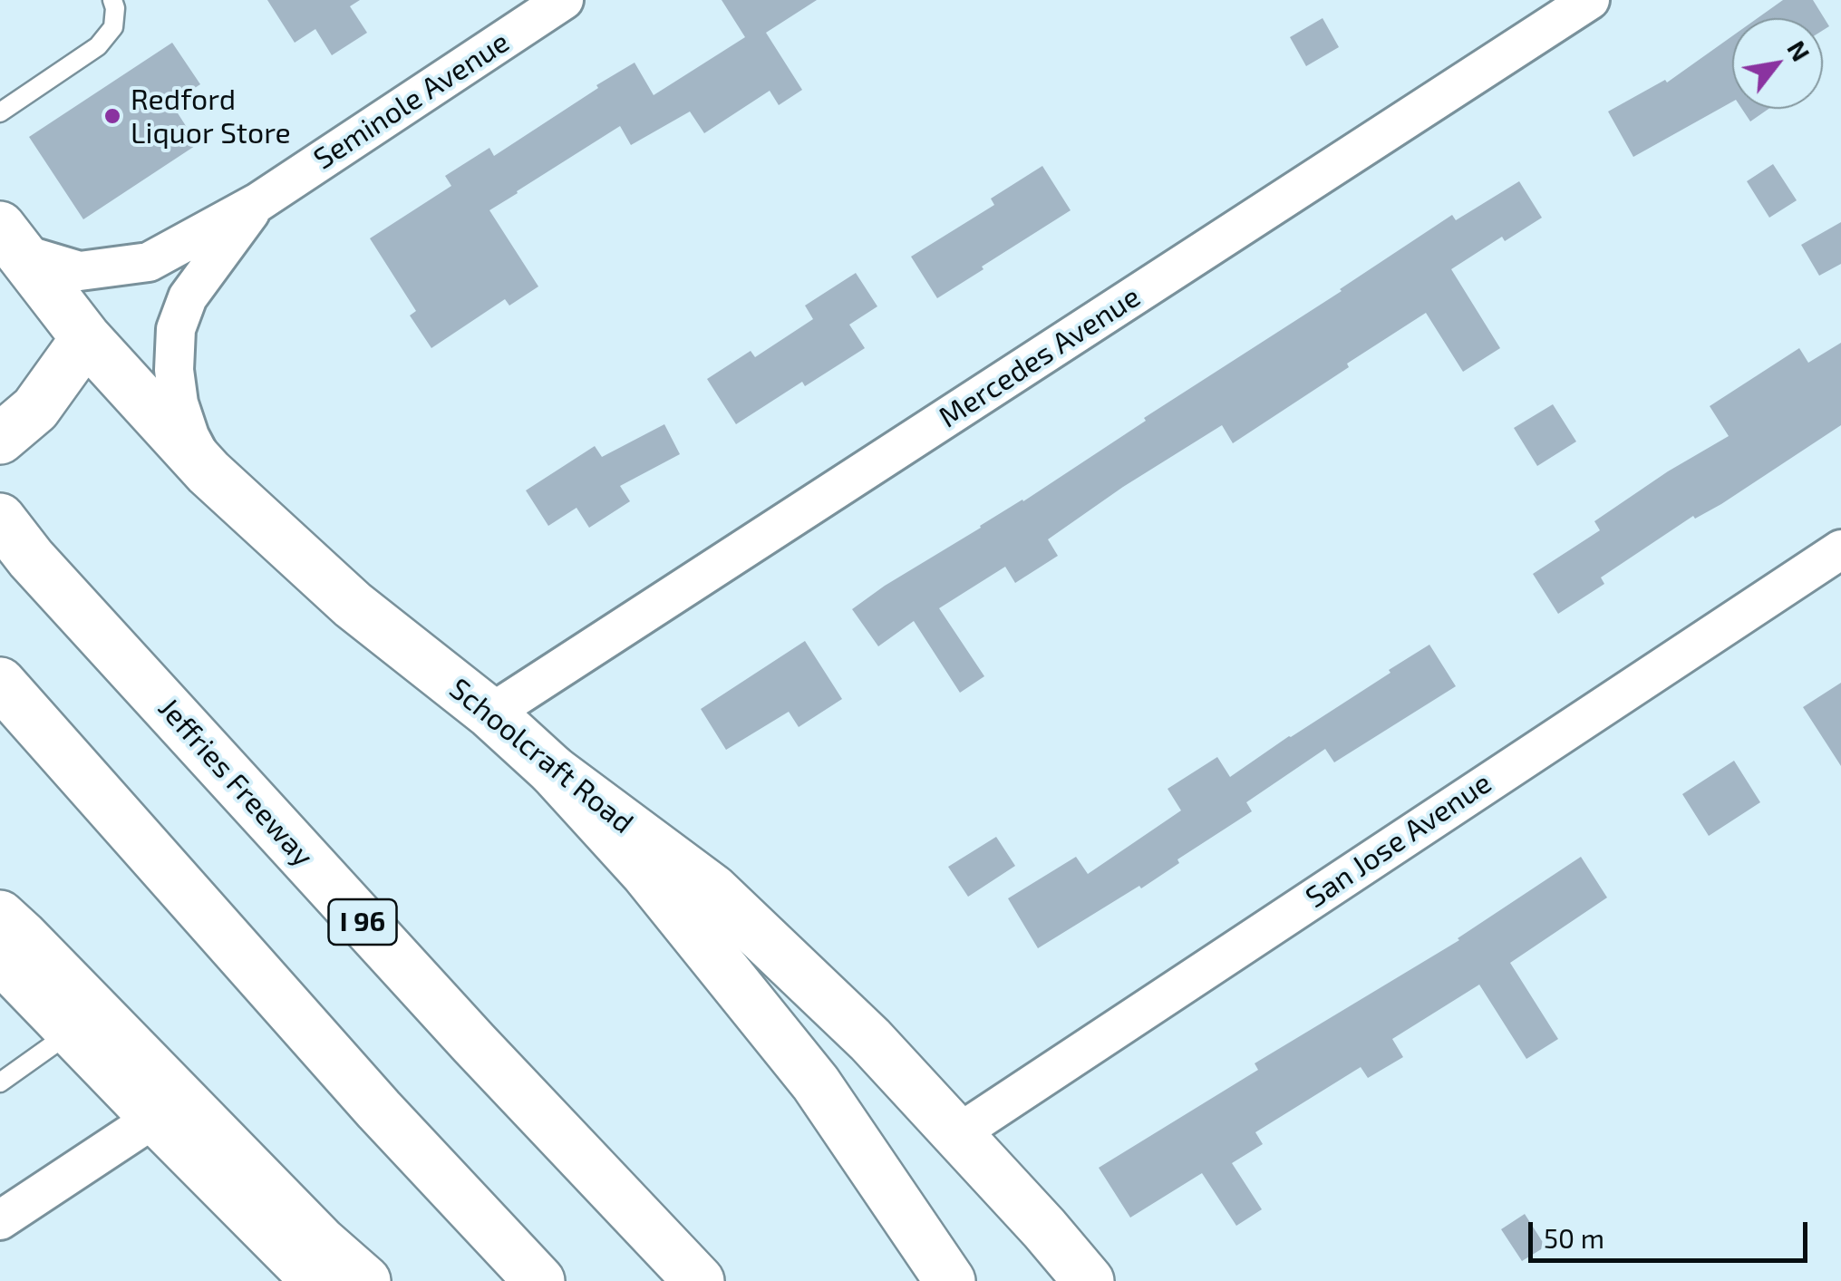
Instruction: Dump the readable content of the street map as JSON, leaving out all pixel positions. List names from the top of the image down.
{
  "streets": {
    "main road": ["Schoolcraft Road", "Jeffries Freeway", "I 96"],
    "street": ["Seminole Avenue", "Mercedes Avenue", "San Jose Avenue"]
  },
  "crossings": [
    ["Seminole Avenue", "Schoolcraft Road"],
    ["Mercedes Avenue", "Schoolcraft Road"],
    ["Schoolcraft Road", "San Jose Avenue"]
  ],
  "places": ["Redford Liquor Store"],
  "scale_bar": "50 m",
  "north": "top right"
}
